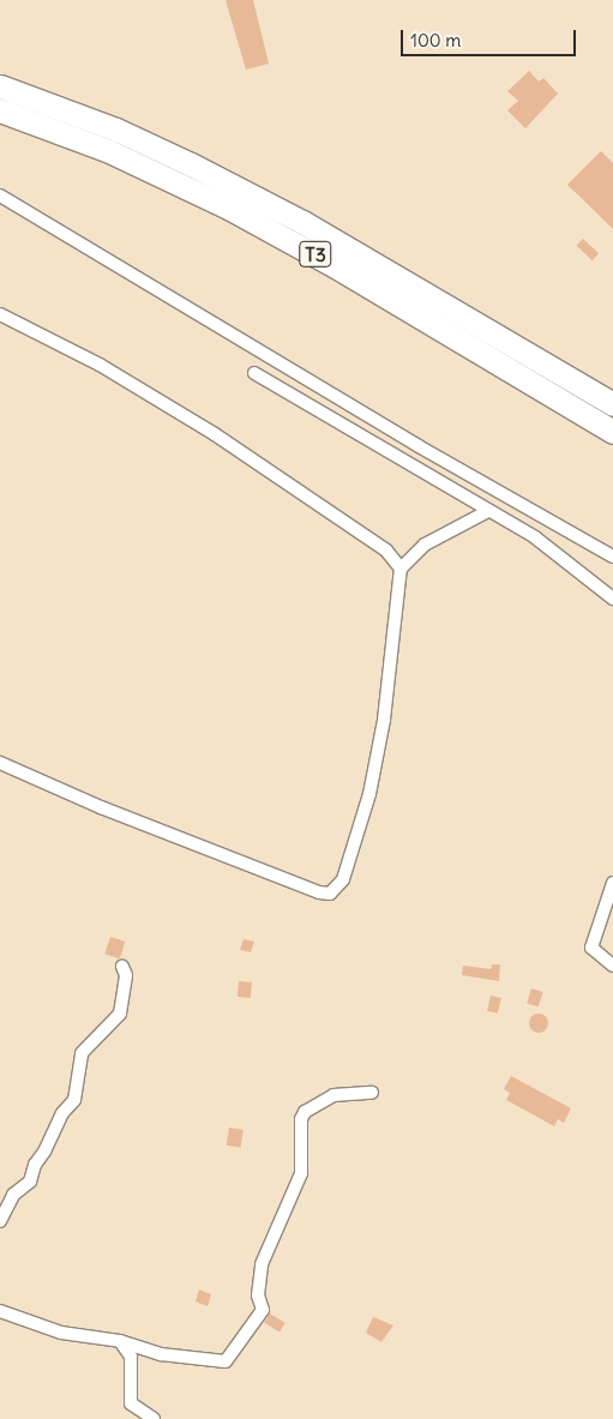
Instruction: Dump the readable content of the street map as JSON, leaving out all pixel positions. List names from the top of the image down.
{
  "streets": {
    "highway": ["T3"]
  },
  "scale_bar": "100 m"
}
